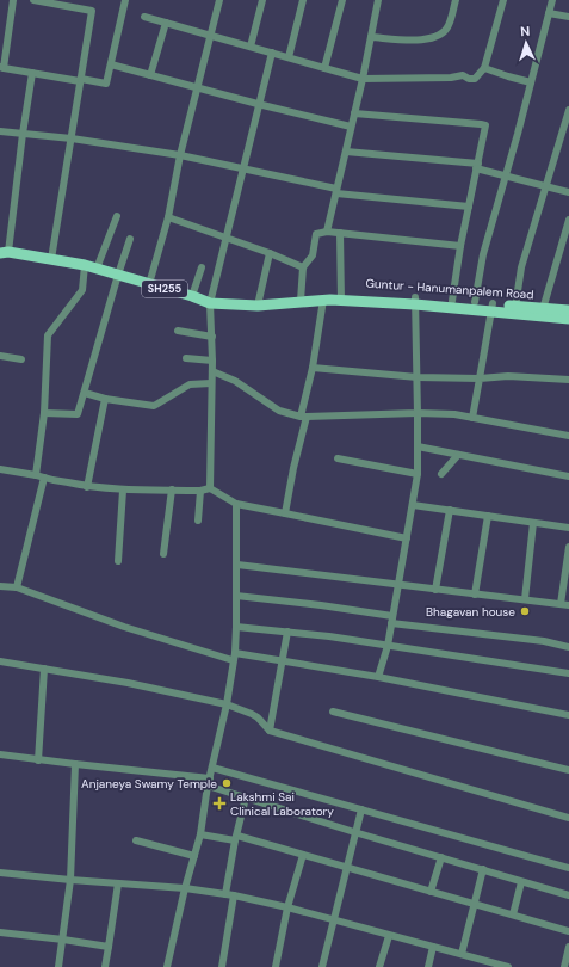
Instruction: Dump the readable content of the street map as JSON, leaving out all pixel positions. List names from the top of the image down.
{
  "streets": {
    "main road": ["SH255", "Guntur - Hanumanpalem Road"]
  },
  "places": {
    "other": ["Bhagavan house", "Anjaneya Swamy Temple"],
    "health": ["Lakshmi Sai Clinical Laboratory"]
  },
  "north": "top"
}
